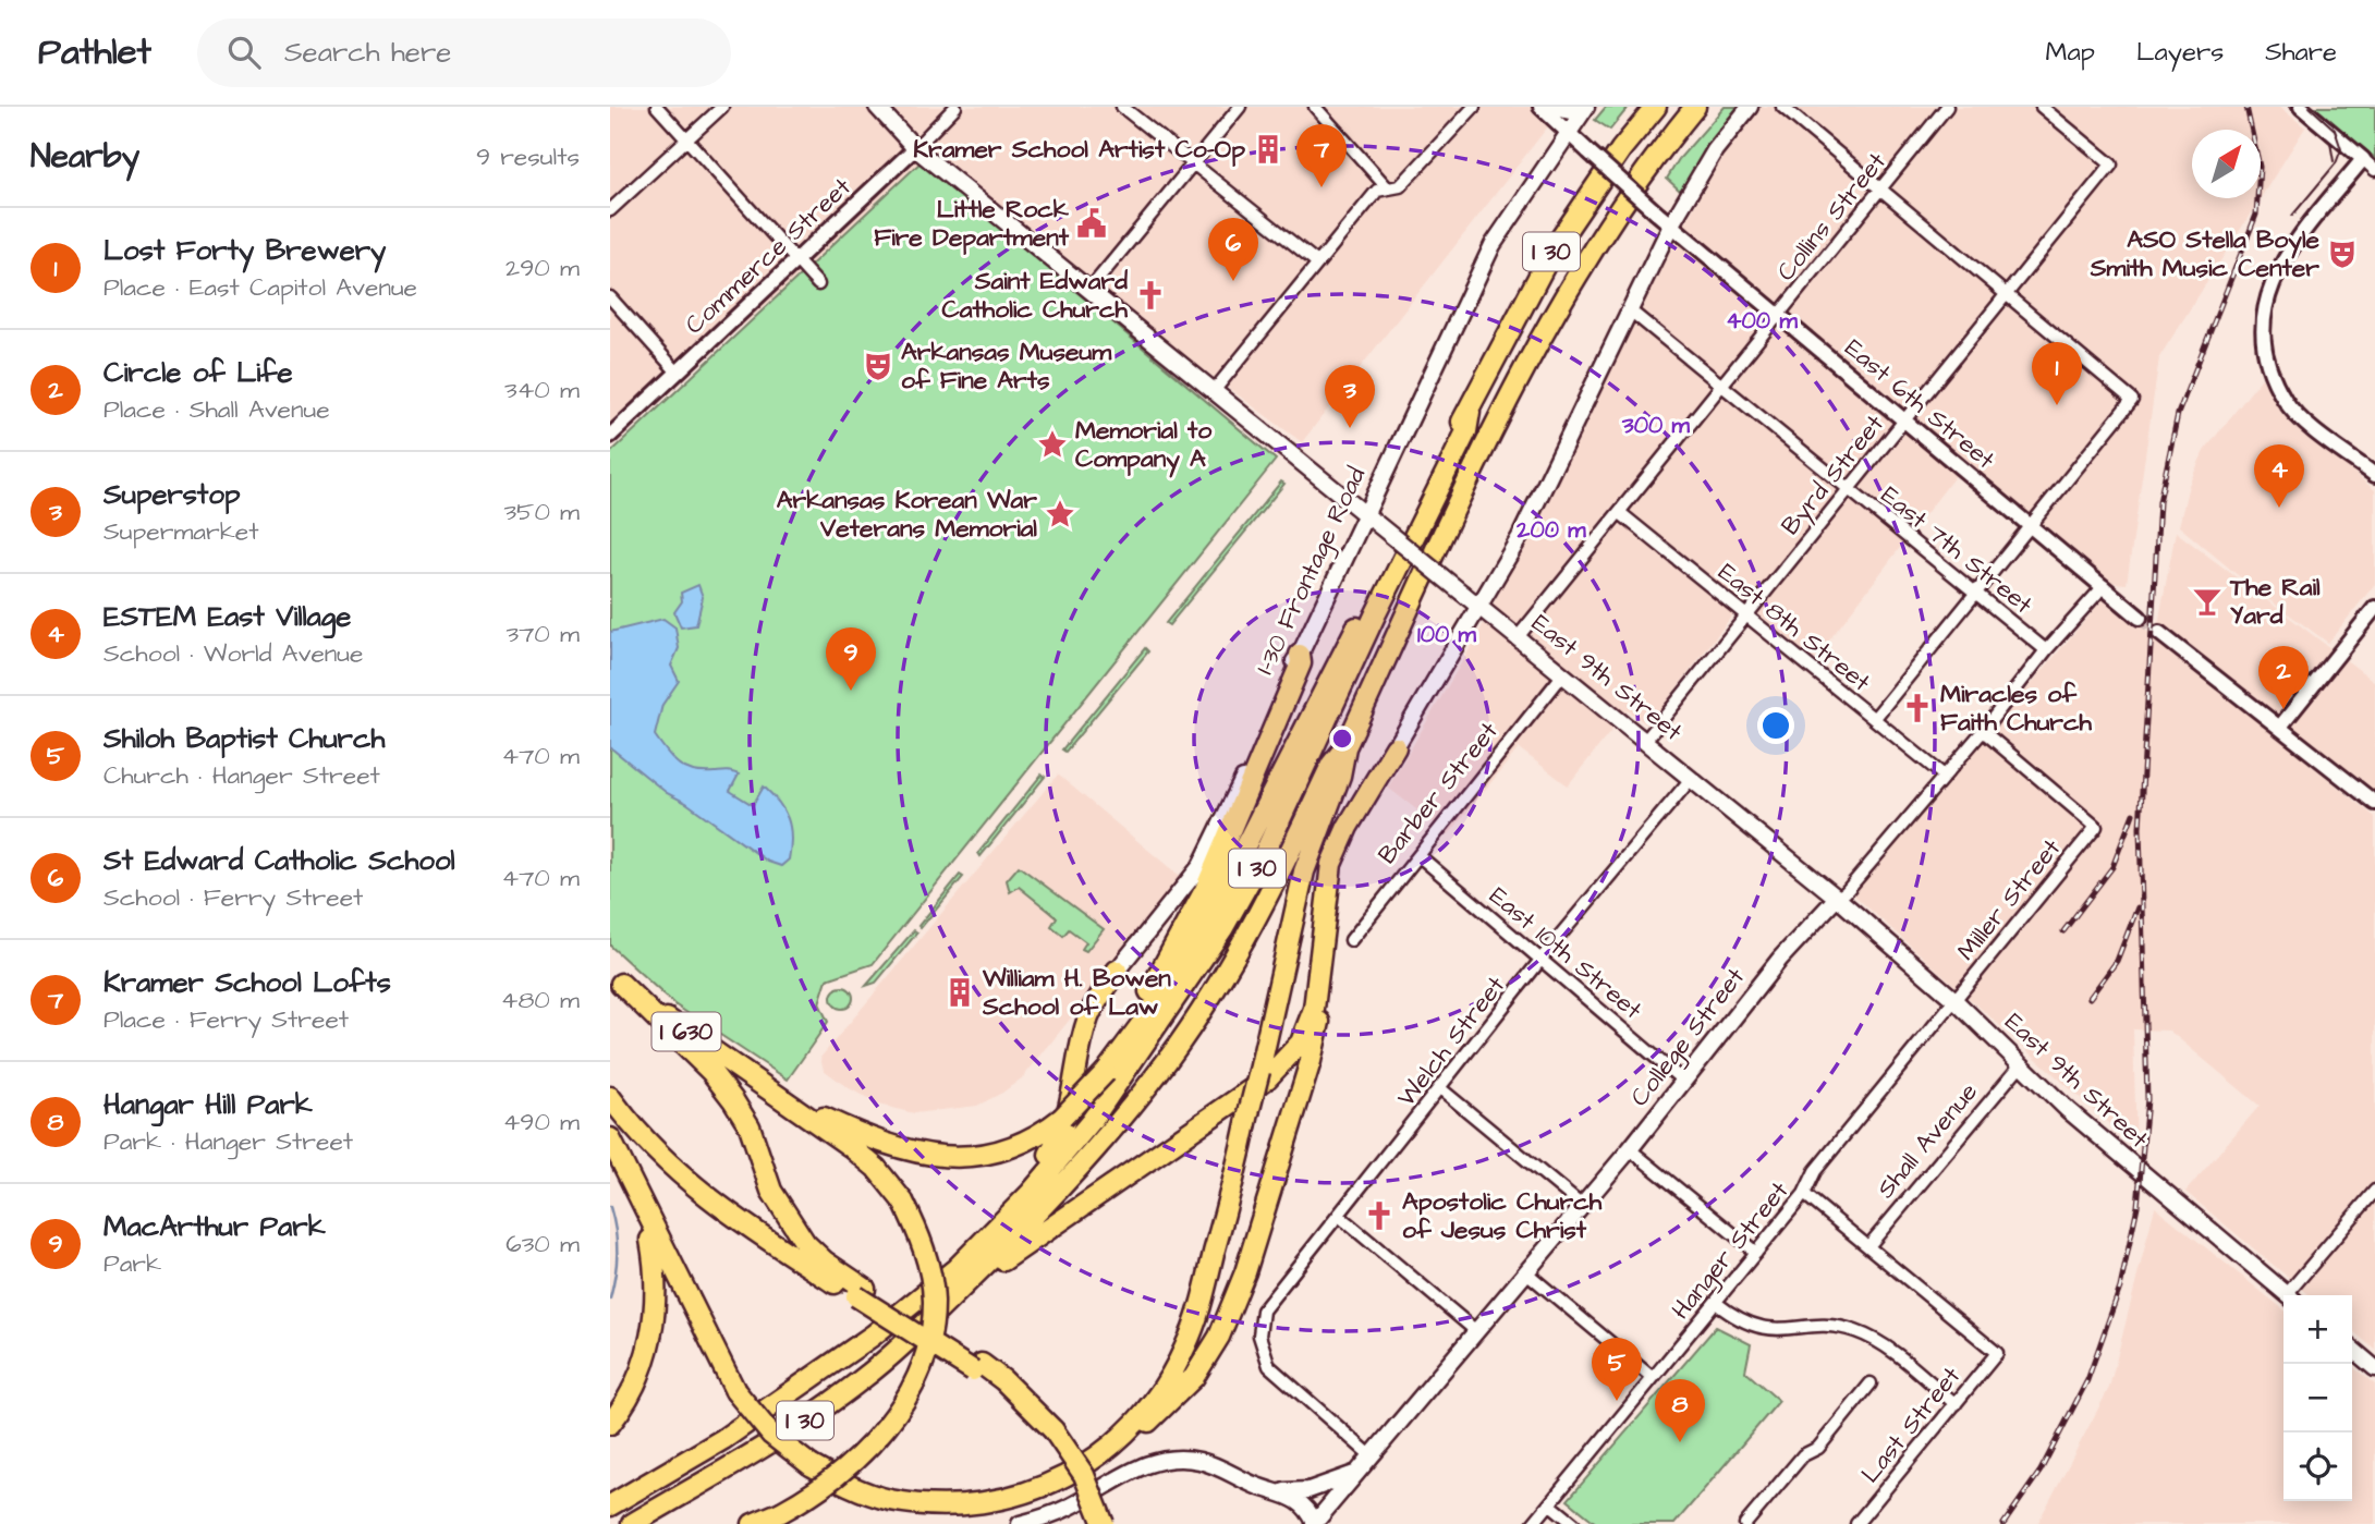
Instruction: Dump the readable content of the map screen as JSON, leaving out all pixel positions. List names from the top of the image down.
{
  "streets": {
    "highway": ["I 30", "I 630"],
    "main road": ["I-30 Frontage Road", "East 9th Street", "College Street"],
    "street": [
      "Collins Street",
      "Commerce Street",
      "East 6th Street",
      "Byrd Street",
      "East 7th Street",
      "East 8th Street",
      "Barber Street",
      "Miller Street",
      "East 10th Street",
      "Welch Street",
      "Shall Avenue",
      "Hanger Street",
      "Last Street"
    ]
  },
  "crossings": [
    ["Collins Street", "East 6th Street"],
    ["Collins Street", "East 7th Street"],
    ["Collins Street", "East 8th Street"],
    ["Collins Street", "East 9th Street"],
    ["Commerce Street", "East 9th Street"],
    ["East 6th Street", "Byrd Street"],
    ["East 6th Street", "I-30 Frontage Road"],
    ["East 6th Street", "College Street"],
    ["Byrd Street", "East 7th Street"],
    ["Byrd Street", "East 8th Street"],
    ["Byrd Street", "East 9th Street"],
    ["East 7th Street", "College Street"],
    ["I-30 Frontage Road", "East 9th Street"],
    ["East 8th Street", "College Street"],
    ["East 9th Street", "Barber Street"],
    ["East 9th Street", "Miller Street"],
    ["East 9th Street", "College Street"],
    ["East 9th Street", "Welch Street"],
    ["East 9th Street", "Shall Avenue"],
    ["East 9th Street", "Hanger Street"],
    ["Barber Street", "East 10th Street"],
    ["Miller Street", "College Street"],
    ["Miller Street", "Hanger Street"],
    ["East 10th Street", "College Street"],
    ["East 10th Street", "Welch Street"],
    ["College Street", "Welch Street"],
    ["Shall Avenue", "Last Street"]
  ],
  "places": {
    "building": ["Kramer School Artist Co-Op", "William H. Bowen School of Law"],
    "public building": ["Little Rock Fire Department"],
    "theatre": ["ASO Stella Boyle Smith Music Center", "Arkansas Museum of Fine Arts"],
    "church": ["Saint Edward Catholic Church", "Miracles of Faith Church", "Apostolic Church of Jesus Christ"],
    "place": ["Memorial to Company A", "Arkansas Korean War Veterans Memorial"],
    "bar": ["The Rail Yard"]
  },
  "north": "top right",
  "page": {
    "header": "Pathlet",
    "search": "Search here",
    "nav": ["Map", "Layers", "Share"],
    "heading": ["Nearby", "9 results"],
    "pins": [
      "7",
      "6",
      "1",
      "3",
      "4",
      "9",
      "2",
      "5",
      "8"
    ],
    "list": [
      {
        "mark": "1",
        "name": "Lost Forty Brewery",
        "note": "Place · East Capitol Avenue",
        "value": "290 m"
      },
      {
        "mark": "2",
        "name": "Circle of Life",
        "note": "Place · Shall Avenue",
        "value": "340 m"
      },
      {
        "mark": "3",
        "name": "Superstop",
        "note": "Supermarket",
        "value": "350 m"
      },
      {
        "mark": "4",
        "name": "ESTEM East Village",
        "note": "School · World Avenue",
        "value": "370 m"
      },
      {
        "mark": "5",
        "name": "Shiloh Baptist Church",
        "note": "Church · Hanger Street",
        "value": "470 m"
      },
      {
        "mark": "6",
        "name": "St Edward Catholic School",
        "note": "School · Ferry Street",
        "value": "470 m"
      },
      {
        "mark": "7",
        "name": "Kramer School Lofts",
        "note": "Place · Ferry Street",
        "value": "480 m"
      },
      {
        "mark": "8",
        "name": "Hangar Hill Park",
        "note": "Park · Hanger Street",
        "value": "490 m"
      },
      {
        "mark": "9",
        "name": "MacArthur Park",
        "note": "Park",
        "value": "630 m"
      }
    ],
    "map_buttons": ["+", "−"]
  },
  "rings": [
    "400 m",
    "300 m",
    "200 m",
    "100 m"
  ]
}
